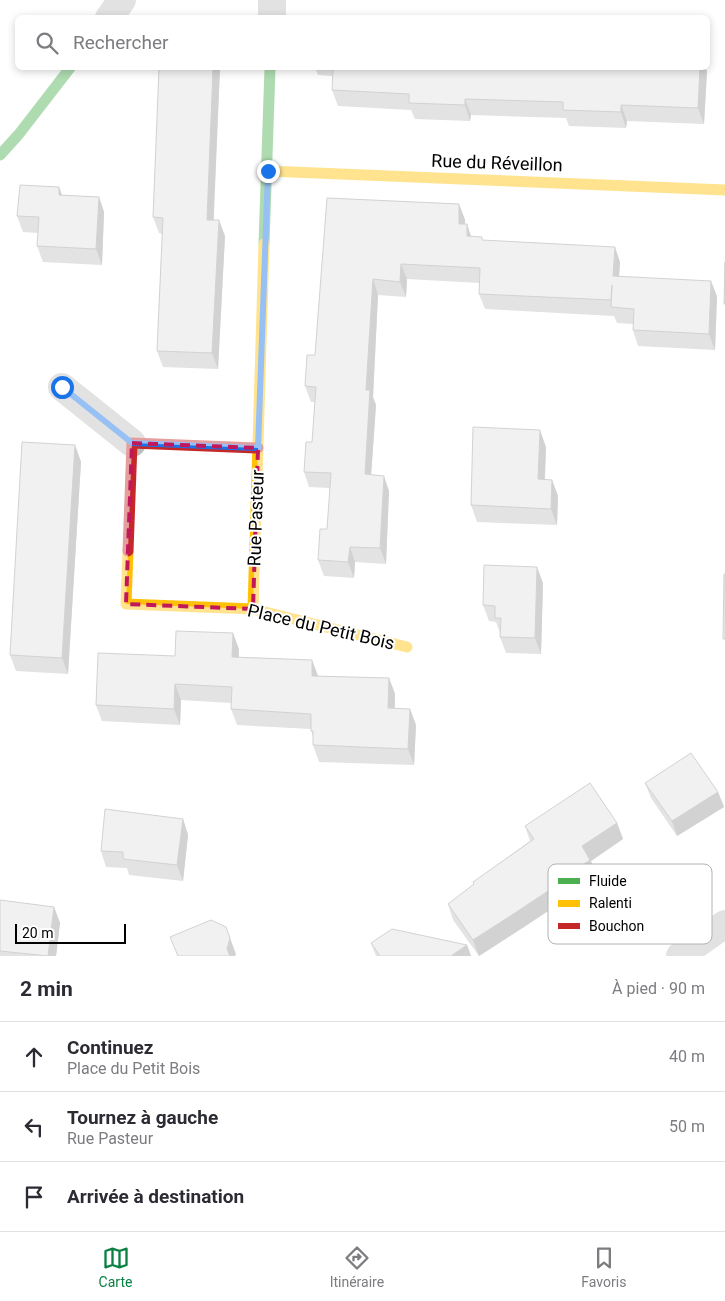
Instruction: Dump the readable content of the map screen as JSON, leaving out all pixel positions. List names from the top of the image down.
{
  "streets": {
    "street": ["Rue du Réveillon", "Rue Pasteur", "Place du Petit Bois"]
  },
  "crossings": [
    ["Rue du Réveillon", "Rue Pasteur"],
    ["Rue Pasteur", "Place du Petit Bois"]
  ],
  "legend": ["Fluide", "Ralenti", "Bouchon"],
  "scale_bar": "20 m",
  "page": {
    "search": "Rechercher",
    "scale": "20 m",
    "heading": ["2 min", "À pied · 90 m"],
    "list": [
      ["Continuez", "Place du Petit Bois", "40 m"],
      ["Tournez à gauche", "Rue Pasteur", "50 m"],
      "Arrivée à destination"
    ],
    "nav": ["Carte", "Itinéraire", "Favoris"]
  }
}
